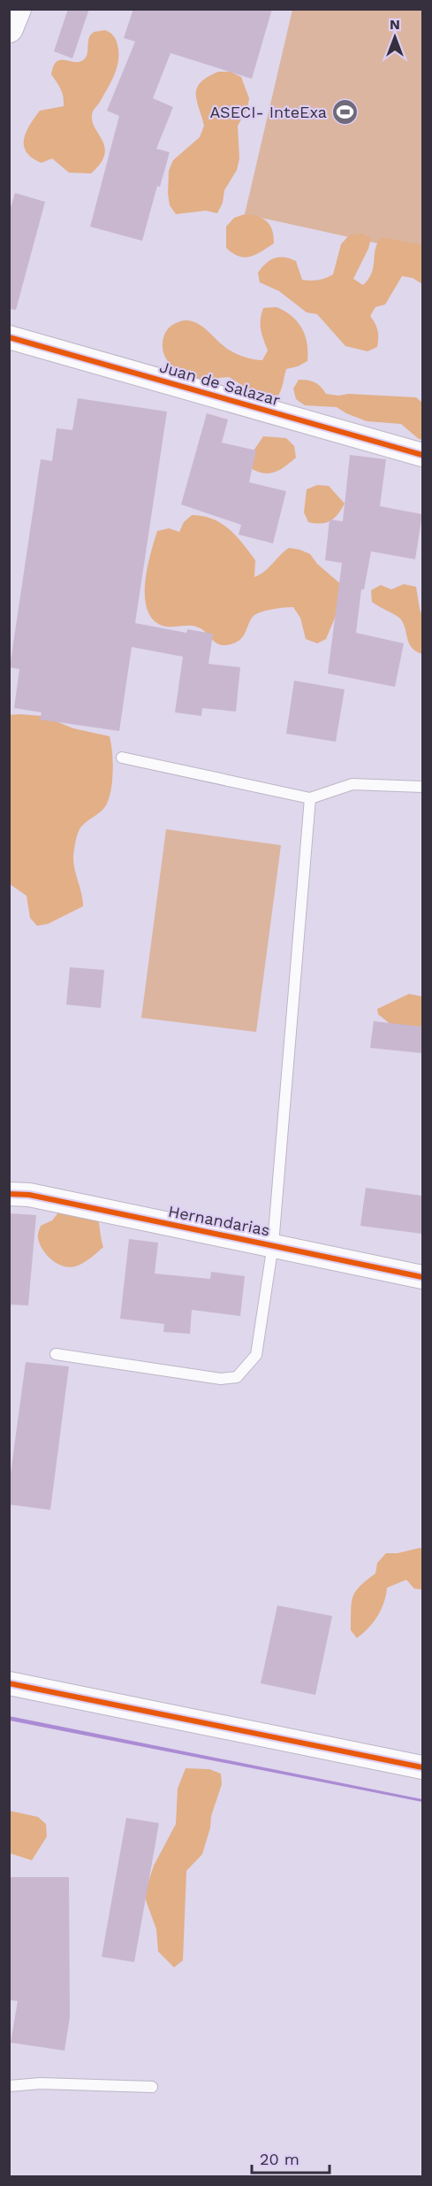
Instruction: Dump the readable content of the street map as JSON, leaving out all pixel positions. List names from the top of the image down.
{
  "streets": {
    "street": ["Juan de Salazar", "Hernandarias"]
  },
  "places": {
    "sports": ["ASECI- InteExa"]
  },
  "scale_bar": "20 m",
  "north": "top"
}
